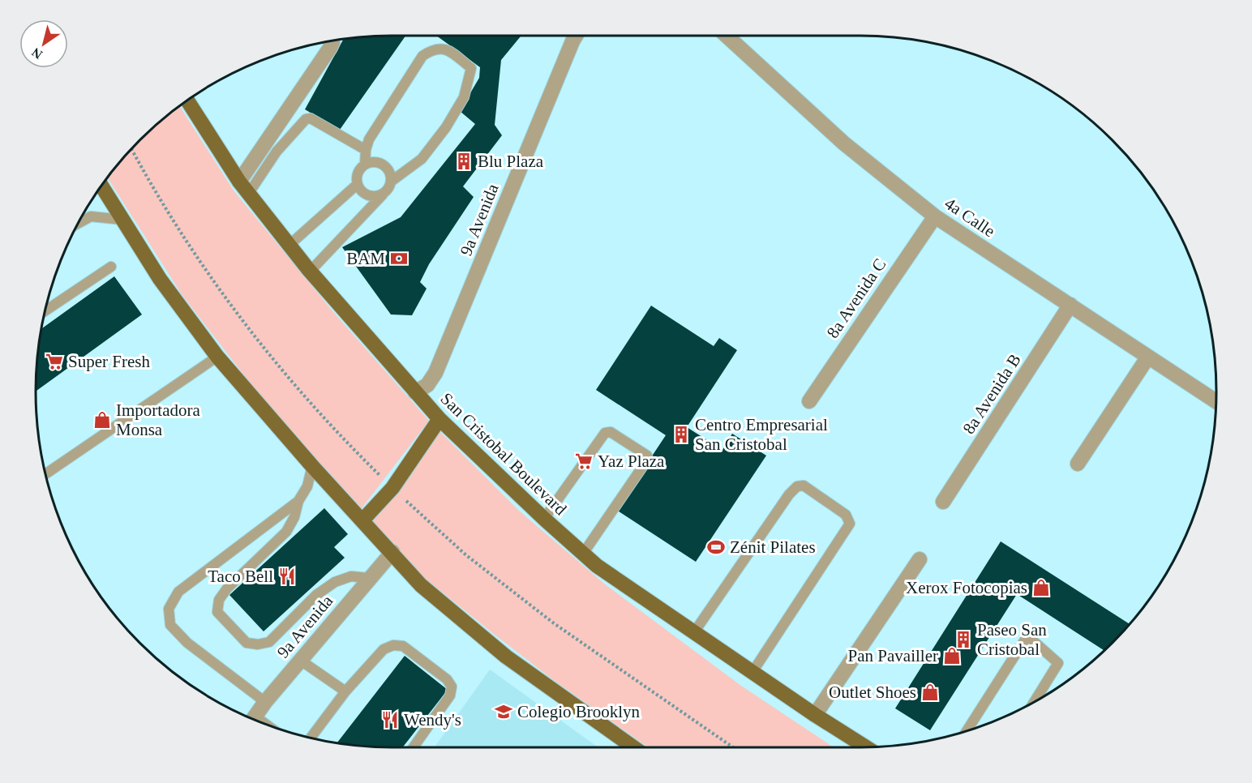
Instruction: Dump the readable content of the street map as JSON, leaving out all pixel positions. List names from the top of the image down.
{
  "streets": {
    "main road": ["San Cristobal Boulevard"],
    "street": [
      "4a Calle",
      "9a Avenida",
      "8a Avenida C",
      "8a Avenida B"
    ]
  },
  "crossings": [
    ["4a Calle", "8a Avenida C"],
    ["4a Calle", "8a Avenida B"],
    ["9a Avenida", "San Cristobal Boulevard"]
  ],
  "places": {
    "building": ["Blu Plaza", "Centro Empresarial San Cristobal", "Paseo San Cristobal"],
    "bank": ["BAM"],
    "supermarket": ["Super Fresh", "Yaz Plaza"],
    "shop": [
      "Importadora Monsa",
      "Xerox Fotocopias",
      "Pan Pavailler",
      "Outlet Shoes"
    ],
    "sports": ["Zénit Pilates"],
    "restaurant": ["Taco Bell", "Wendy's"],
    "school or university": ["Colegio Brooklyn"]
  },
  "north": "bottom left"
}
